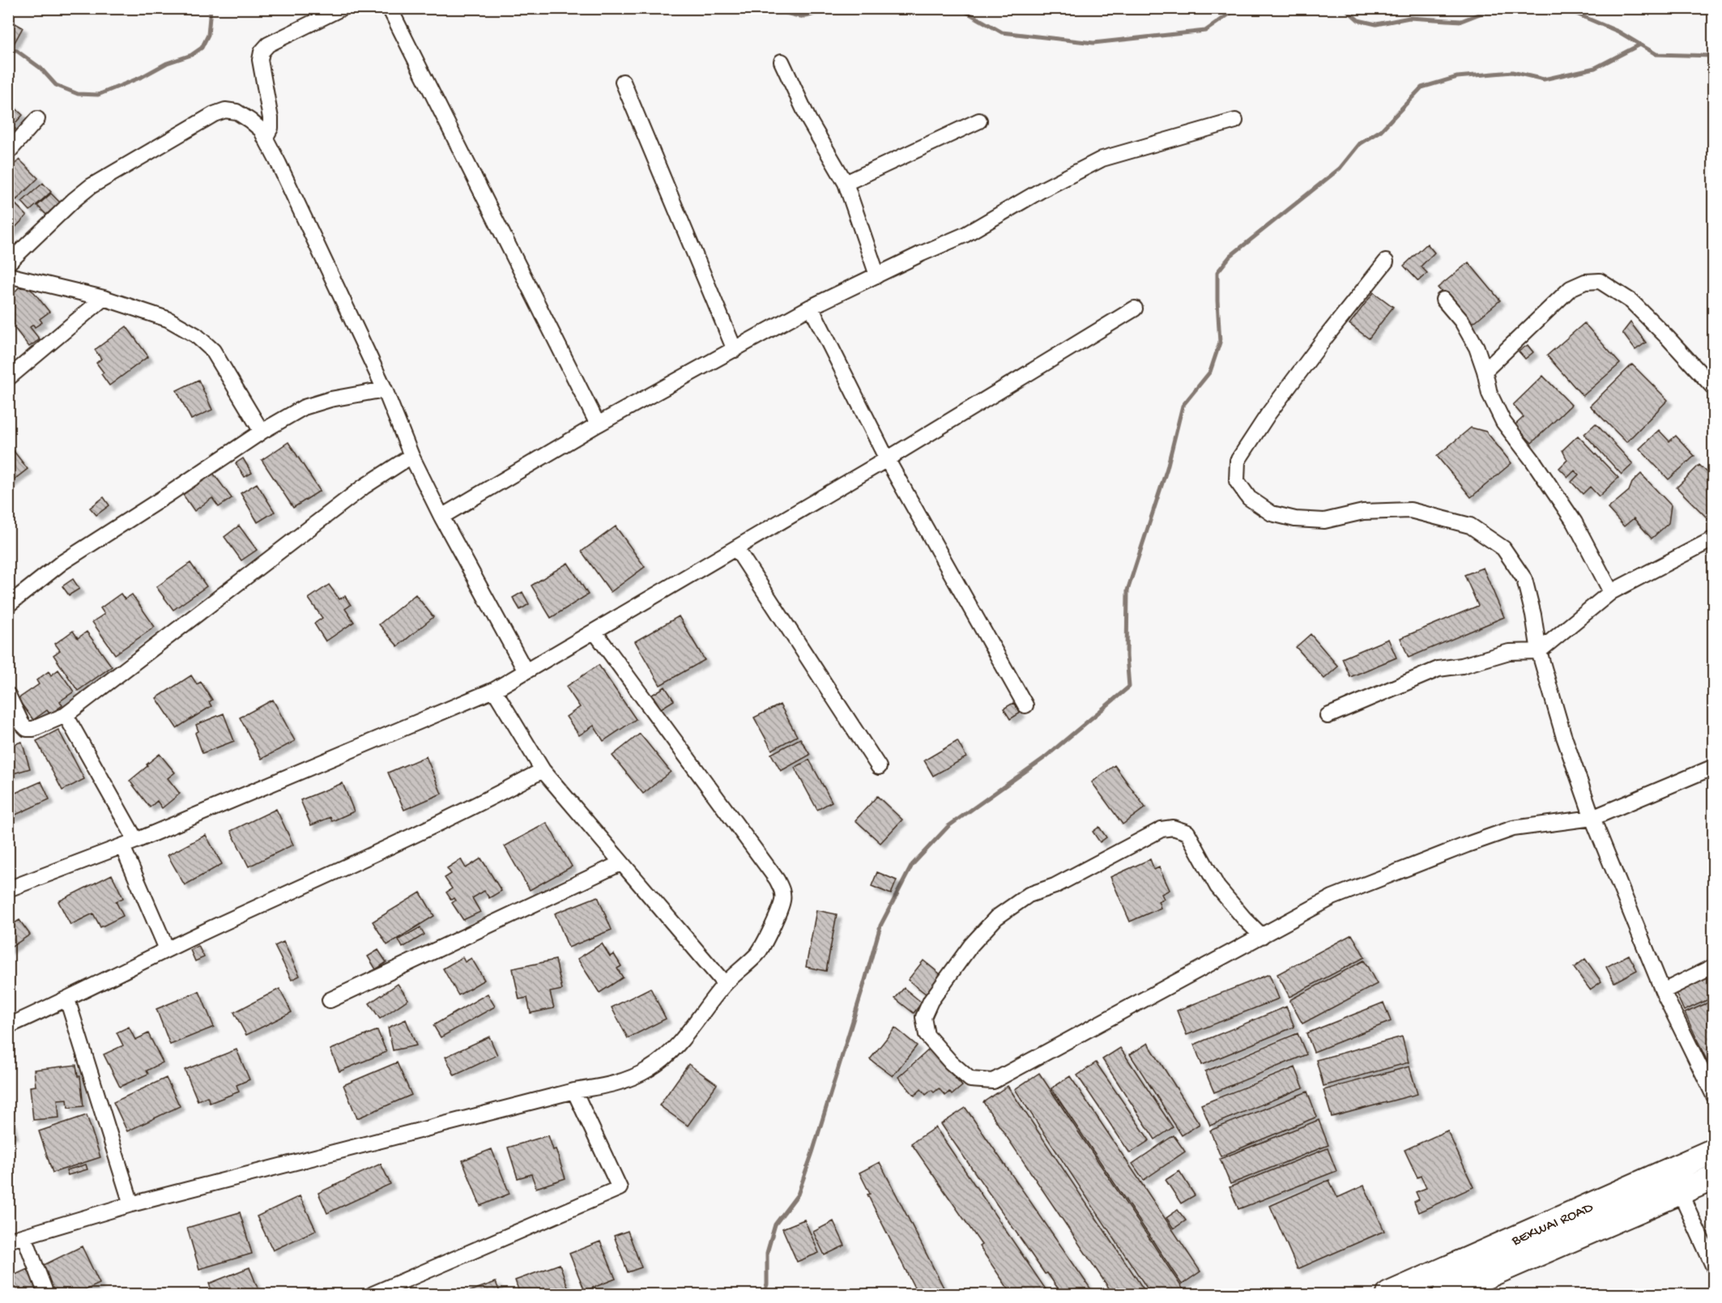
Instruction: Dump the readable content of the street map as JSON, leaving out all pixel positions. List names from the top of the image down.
{
  "streets": {
    "highway": ["BEKWAI ROAD"]
  }
}
